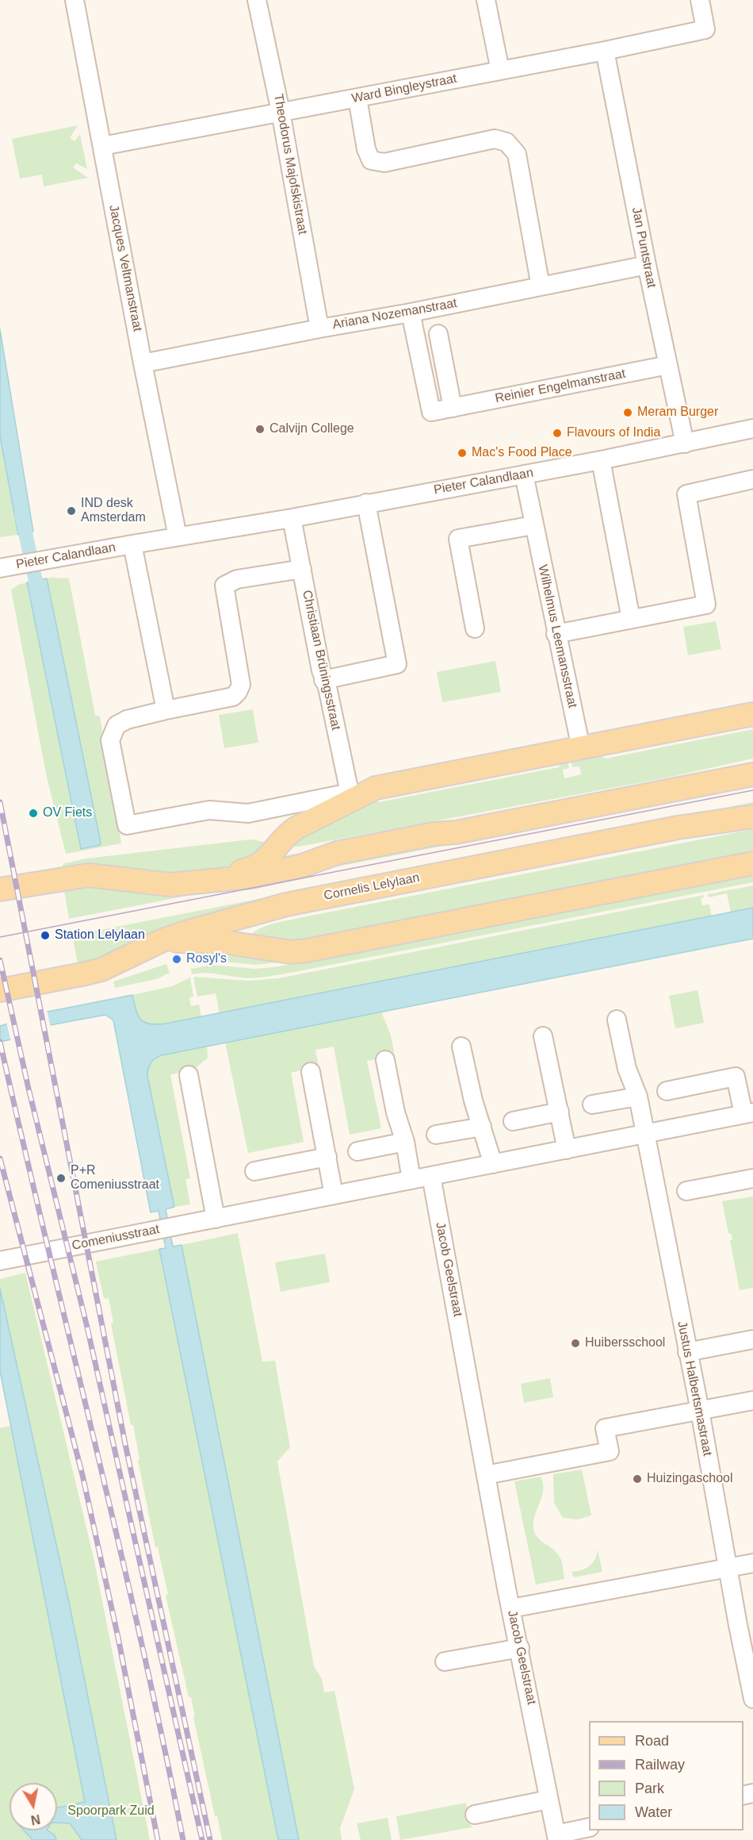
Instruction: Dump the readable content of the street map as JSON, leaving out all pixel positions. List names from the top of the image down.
{
  "streets": {
    "main road": ["Cornelis Lelylaan"],
    "street": [
      "Ward Bingleystraat",
      "Theodorus Majofskistraat",
      "Jan Puntstraat",
      "Jacques Veltmanstraat",
      "Ariana Nozemanstraat",
      "Reinier Engelmanstraat",
      "Pieter Calandlaan",
      "Wilhelmus Leemansstraat",
      "Christiaan Brüningsstraat",
      "Comeniusstraat",
      "Jacob Geelstraat",
      "Justus Halbertsmastraat"
    ]
  },
  "crossings": [
    ["Ward Bingleystraat", "Theodorus Majofskistraat"],
    ["Ward Bingleystraat", "Jan Puntstraat"],
    ["Ward Bingleystraat", "Jacques Veltmanstraat"],
    ["Theodorus Majofskistraat", "Ariana Nozemanstraat"],
    ["Jan Puntstraat", "Ariana Nozemanstraat"],
    ["Jan Puntstraat", "Reinier Engelmanstraat"],
    ["Jan Puntstraat", "Pieter Calandlaan"],
    ["Jacques Veltmanstraat", "Ariana Nozemanstraat"],
    ["Jacques Veltmanstraat", "Pieter Calandlaan"],
    ["Ariana Nozemanstraat", "Reinier Engelmanstraat"],
    ["Pieter Calandlaan", "Wilhelmus Leemansstraat"],
    ["Pieter Calandlaan", "Christiaan Brüningsstraat"],
    ["Comeniusstraat", "Jacob Geelstraat"],
    ["Comeniusstraat", "Justus Halbertsmastraat"]
  ],
  "parks": ["Spoorpark Zuid"],
  "places": [
    "Meram Burger",
    "Calvijn College",
    "Flavours of India",
    "Mac's Food Place",
    "IND desk Amsterdam",
    "OV Fiets",
    "Station Lelylaan",
    "Rosyl's",
    "P+R Comeniusstraat",
    "Huibersschool",
    "Huizingaschool"
  ],
  "legend": [
    "Road",
    "Railway",
    "Park",
    "Water"
  ],
  "north": "bottom"
}
